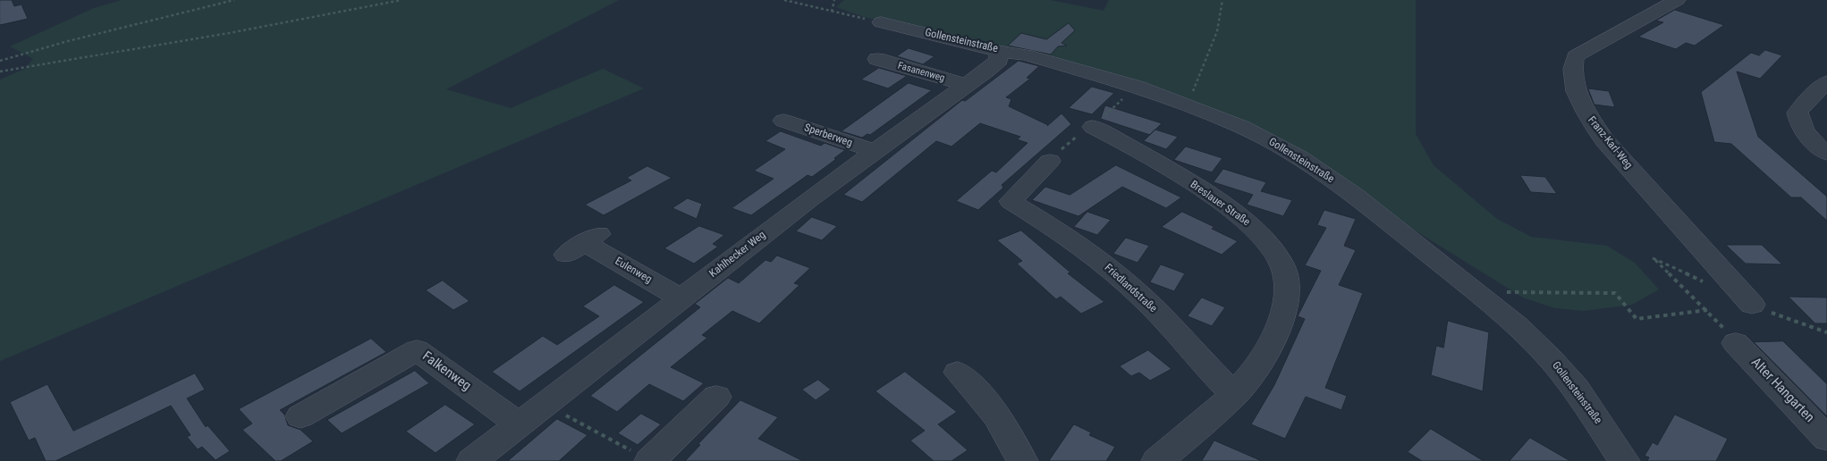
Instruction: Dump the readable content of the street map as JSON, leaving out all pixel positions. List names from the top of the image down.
{
  "streets": {
    "street": [
      "Gollensteinstraße",
      "Fasanenweg",
      "Sperberweg",
      "Franz-Karl-Weg",
      "Breslauer Straße",
      "Kahlhecker Weg",
      "Eulenweg",
      "Friedlandstraße",
      "Falkenweg",
      "Alter Hangarten"
    ]
  },
  "crossings": [
    ["Gollensteinstraße", "Kahlhecker Weg"],
    ["Fasanenweg", "Kahlhecker Weg"],
    ["Sperberweg", "Kahlhecker Weg"],
    ["Breslauer Straße", "Friedlandstraße"],
    ["Kahlhecker Weg", "Eulenweg"],
    ["Kahlhecker Weg", "Falkenweg"]
  ]
}
